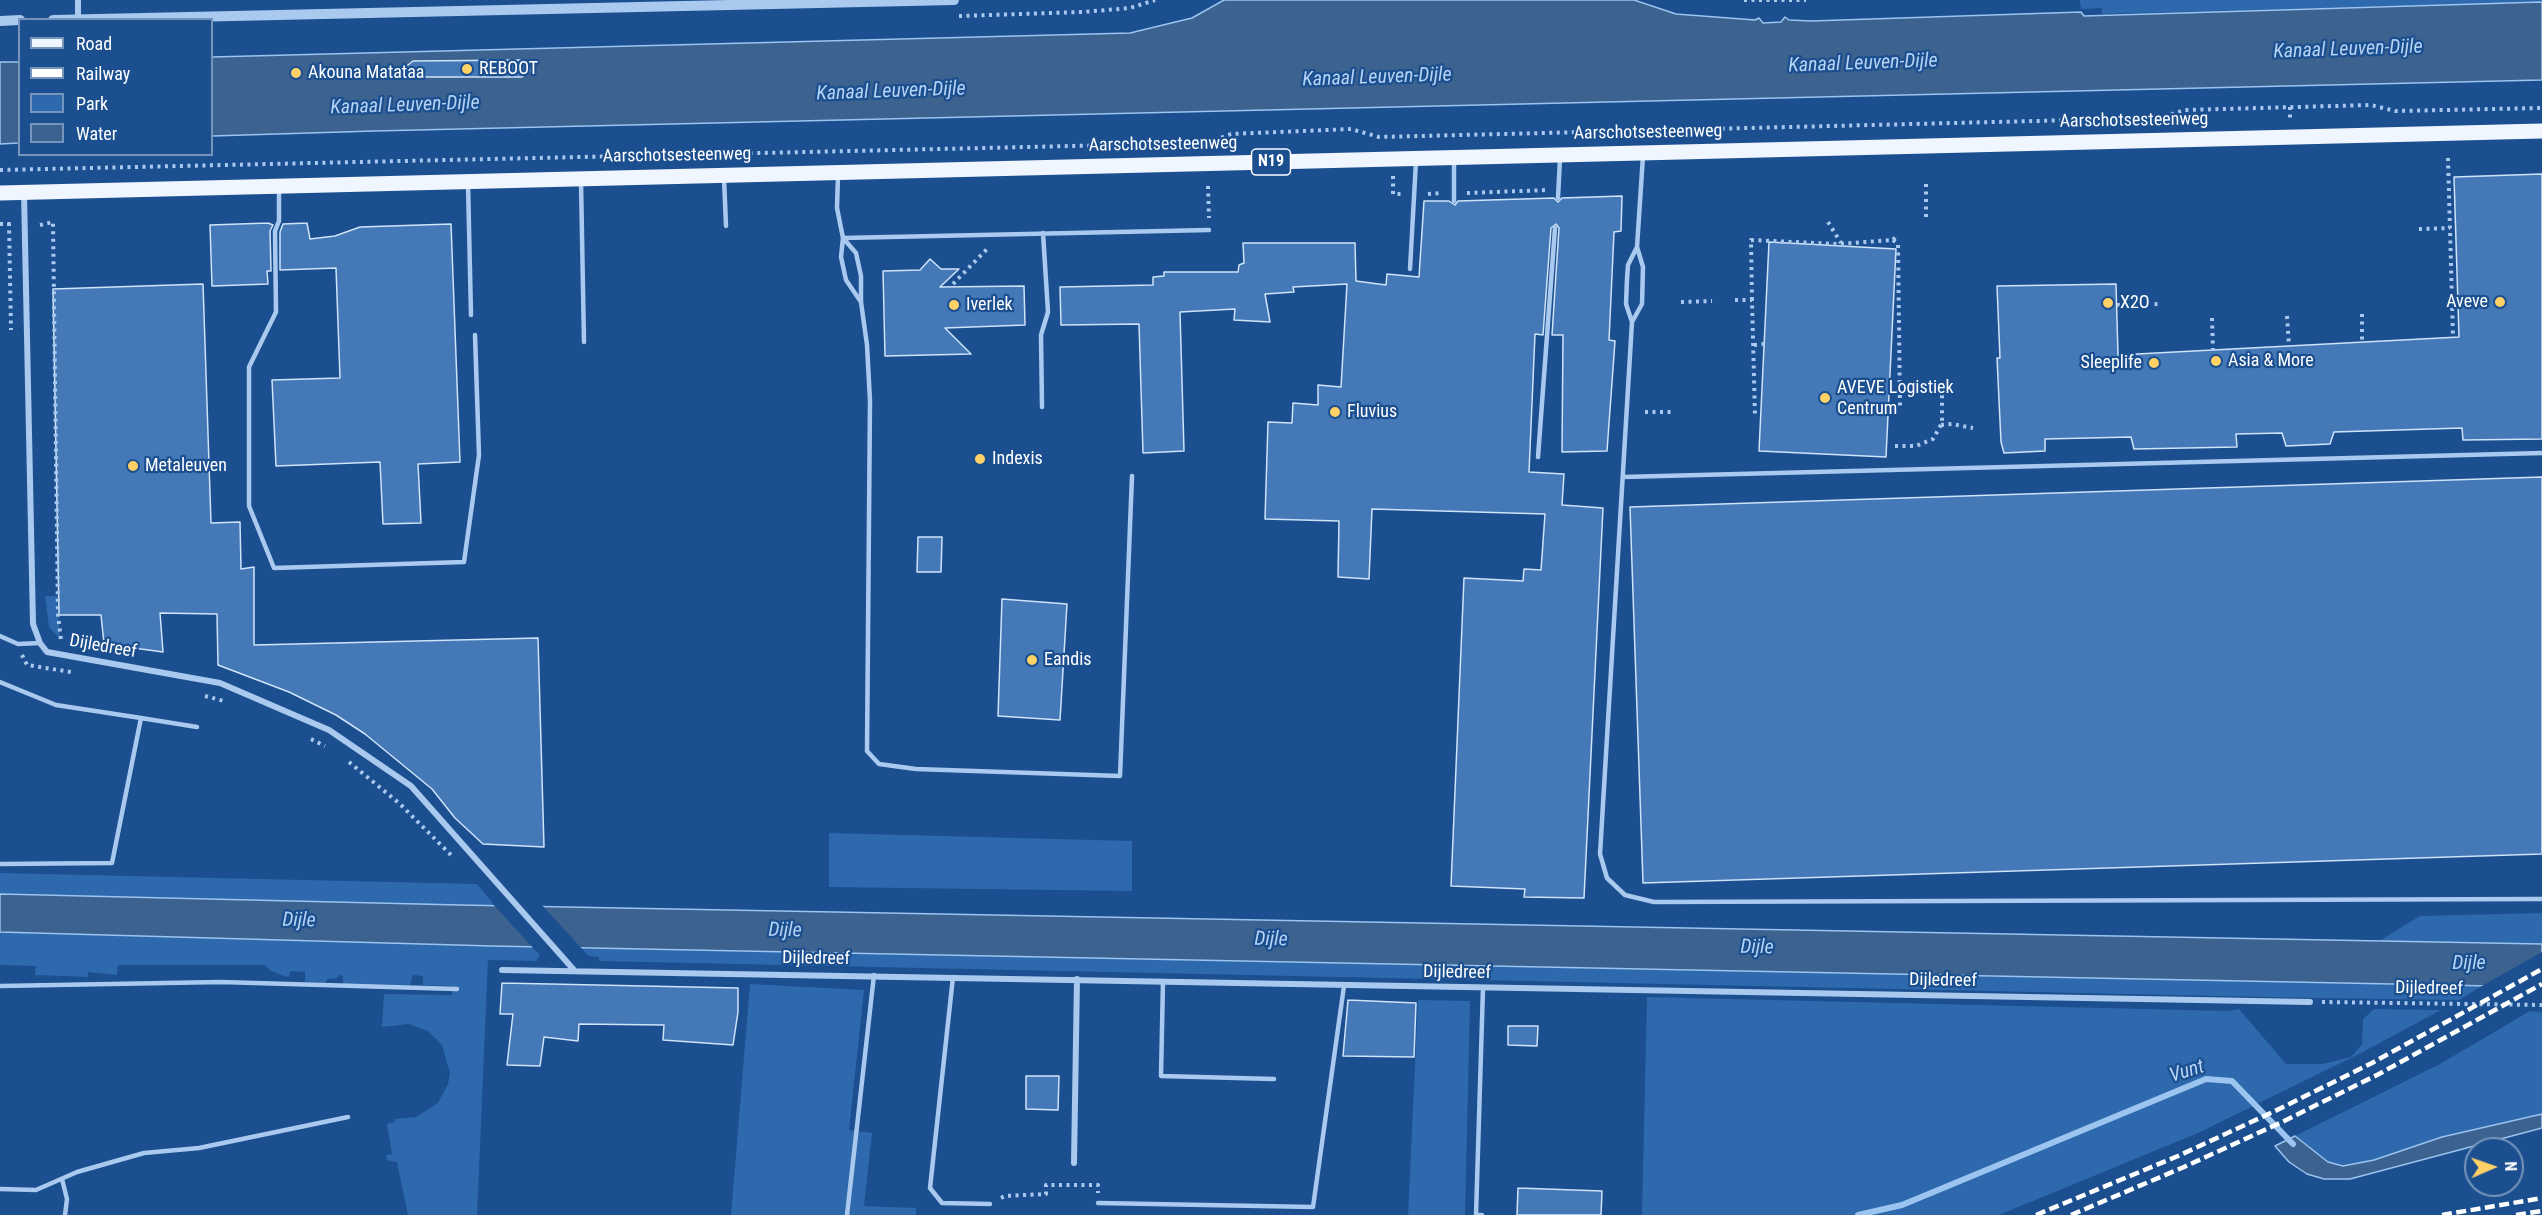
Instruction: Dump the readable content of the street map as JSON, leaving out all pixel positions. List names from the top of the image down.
{
  "streets": {
    "main road": ["Aarschotsesteenweg", "N19"],
    "street": ["Dijledreef"]
  },
  "water": ["Kanaal Leuven-Dijle", "Dijle", "Vunt"],
  "places": [
    "REBOOT",
    "Akouna Matataa",
    "Aveve",
    "X2O",
    "Iverlek",
    "Asia & More",
    "Sleeplife",
    "AVEVE Logistiek Centrum",
    "Fluvius",
    "Indexis",
    "Metaleuven",
    "Eandis"
  ],
  "legend": [
    "Road",
    "Railway",
    "Park",
    "Water"
  ],
  "north": "right"
}
